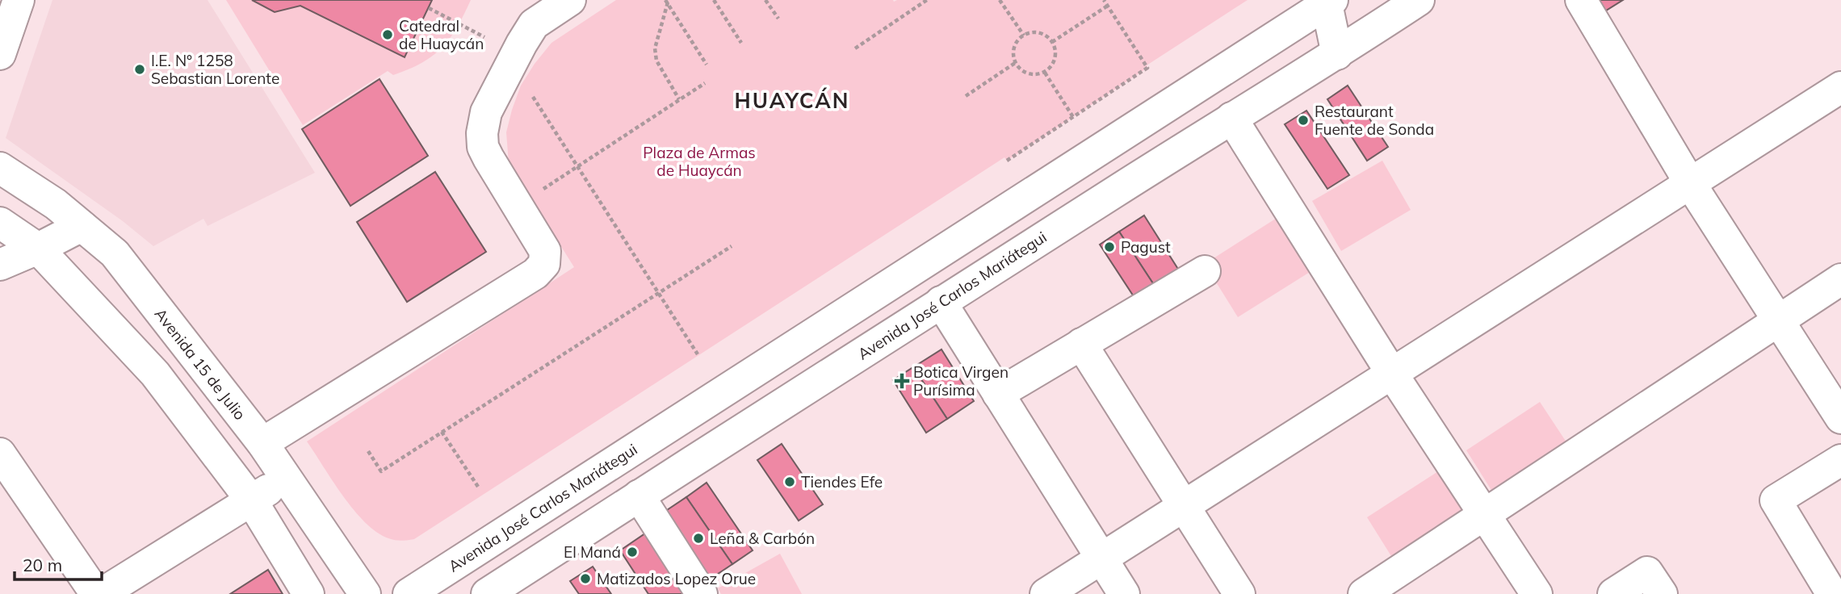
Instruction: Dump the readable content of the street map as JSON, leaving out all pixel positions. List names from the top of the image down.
{
  "streets": {
    "street": ["Avenida José Carlos Mariátegui", "Avenida 15 de Julio"]
  },
  "districts": ["HUAYCÁN"],
  "parks": ["Plaza de Armas de Huaycán"],
  "places": {
    "other": [
      "Catedral de Huaycán",
      "I.E. N° 1258 Sebastian Lorente",
      "Restaurant Fuente de Sonda",
      "Pagust",
      "Tiendes Efe",
      "Leña & Carbón",
      "El Maná",
      "Matizados Lopez Orue"
    ],
    "health": ["Botica Virgen Purísima"]
  },
  "scale_bar": "20 m"
}
